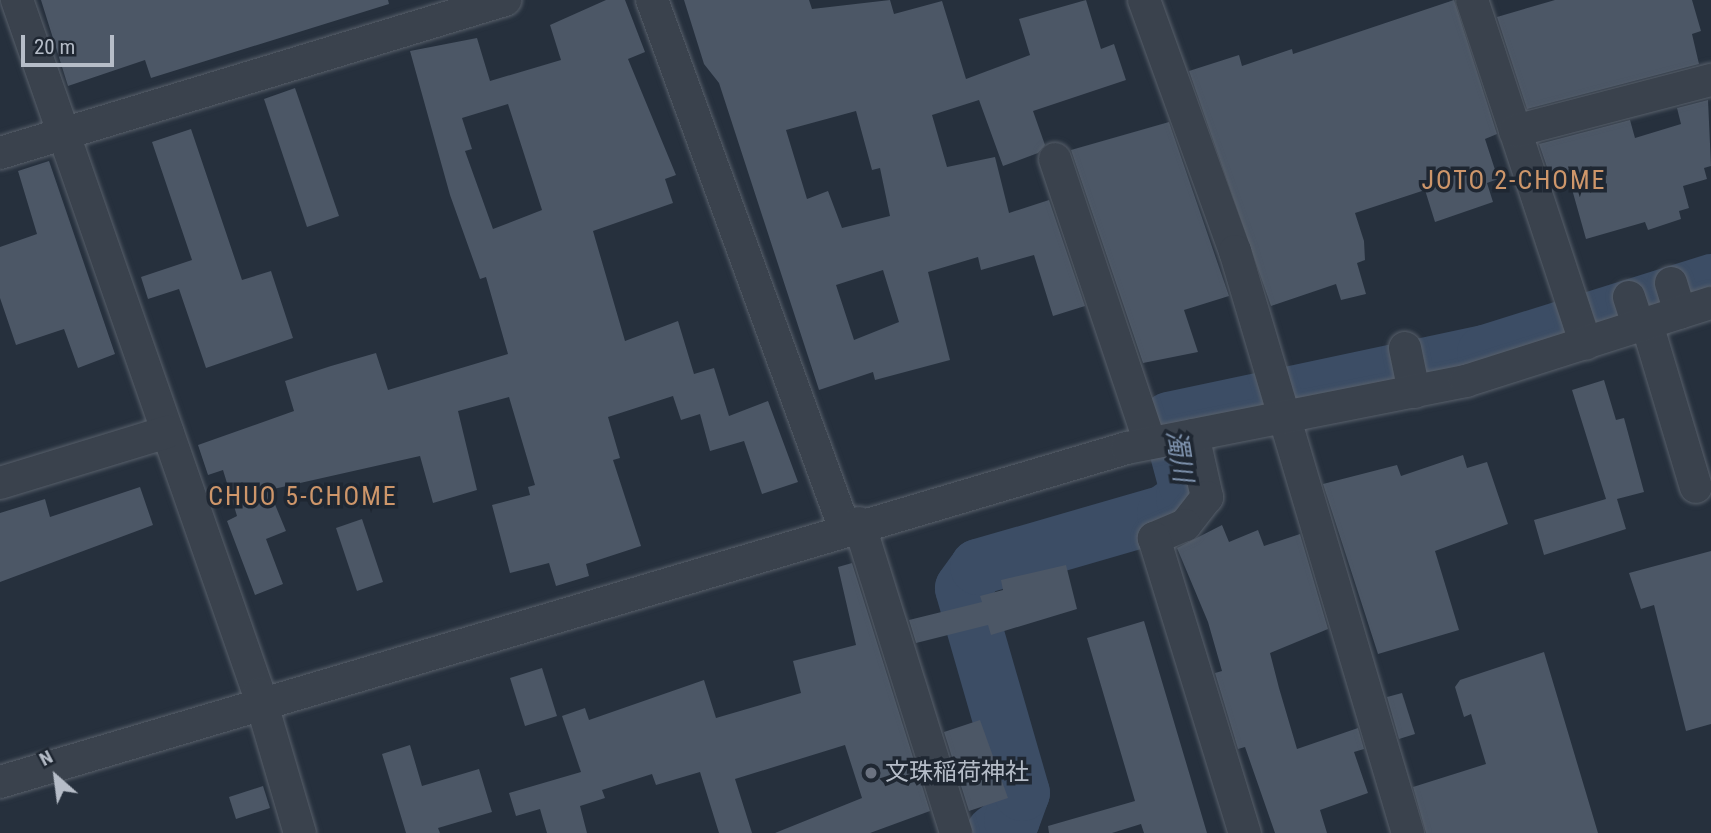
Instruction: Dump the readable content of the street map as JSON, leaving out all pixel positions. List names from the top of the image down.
{
  "districts": ["JOTO 2-CHOME", "CHUO 5-CHOME"],
  "water": ["濁川"],
  "places": ["文珠稲荷神社"],
  "scale_bar": "20 m",
  "north": "top left"
}
